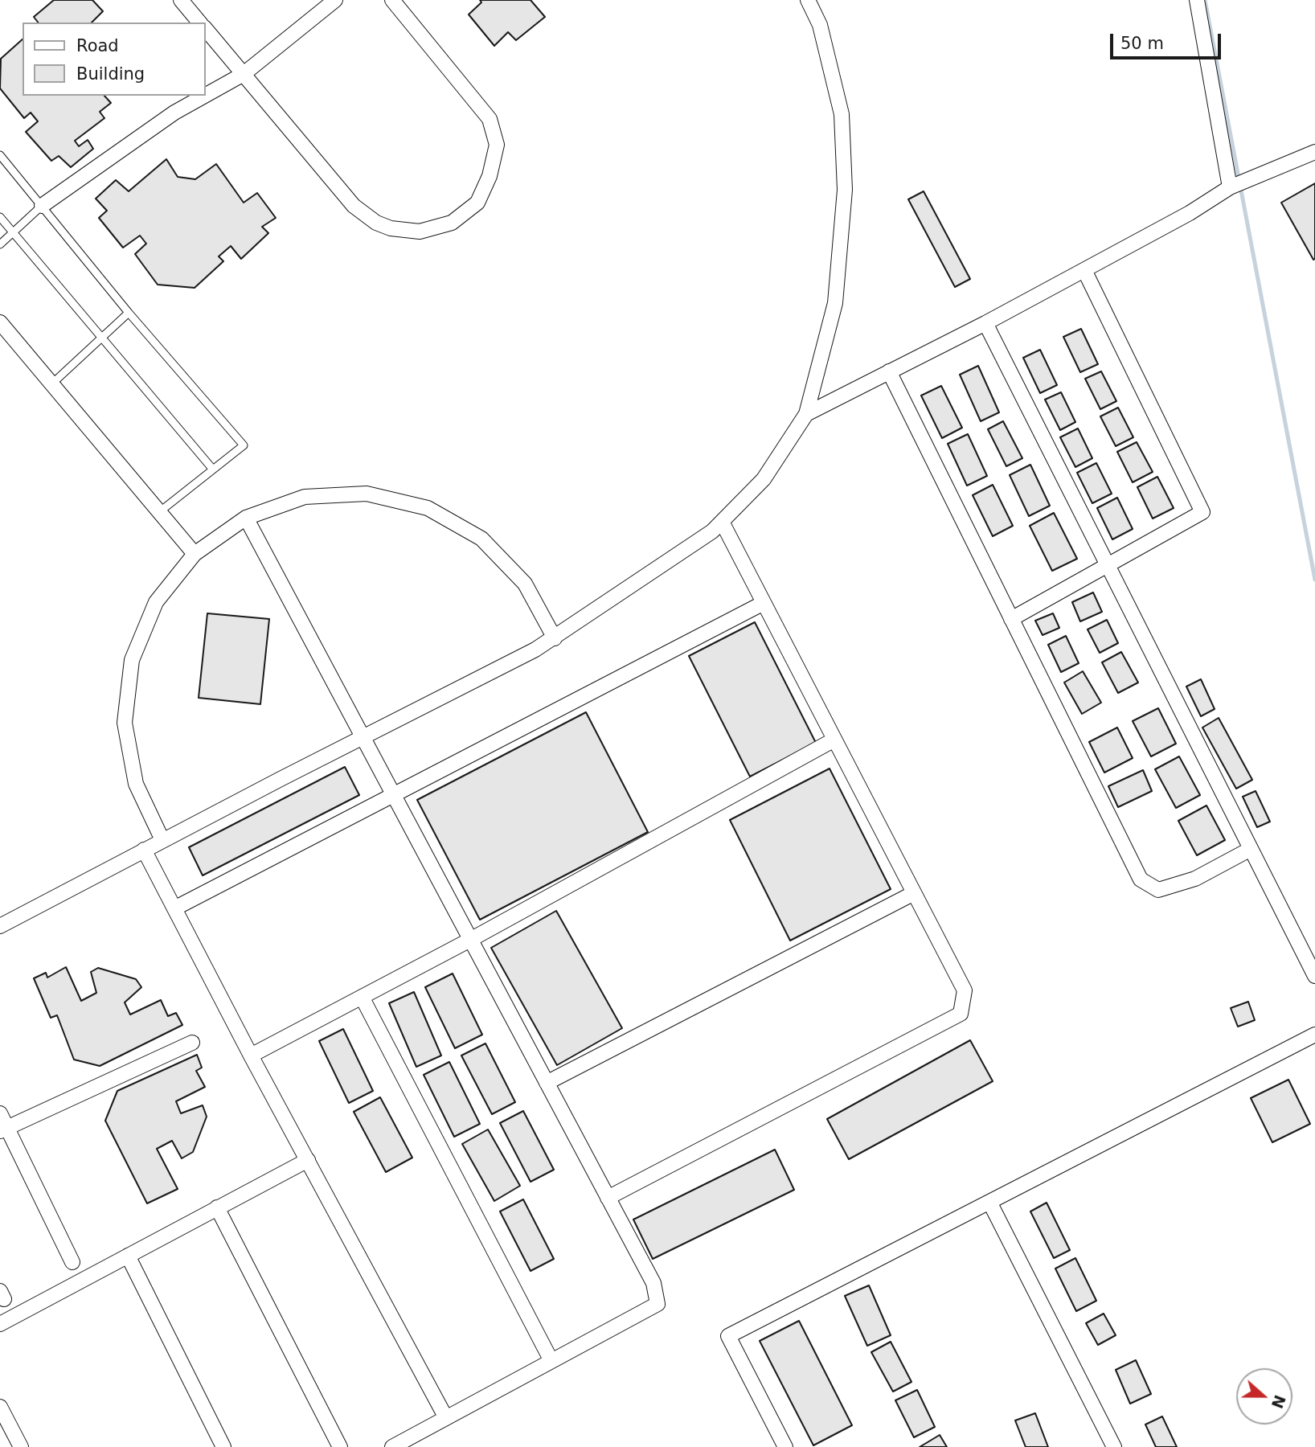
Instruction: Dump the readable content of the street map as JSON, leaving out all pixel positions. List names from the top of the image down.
{
  "legend": ["Road", "Building"],
  "scale_bar": "50 m",
  "north": "right"
}
